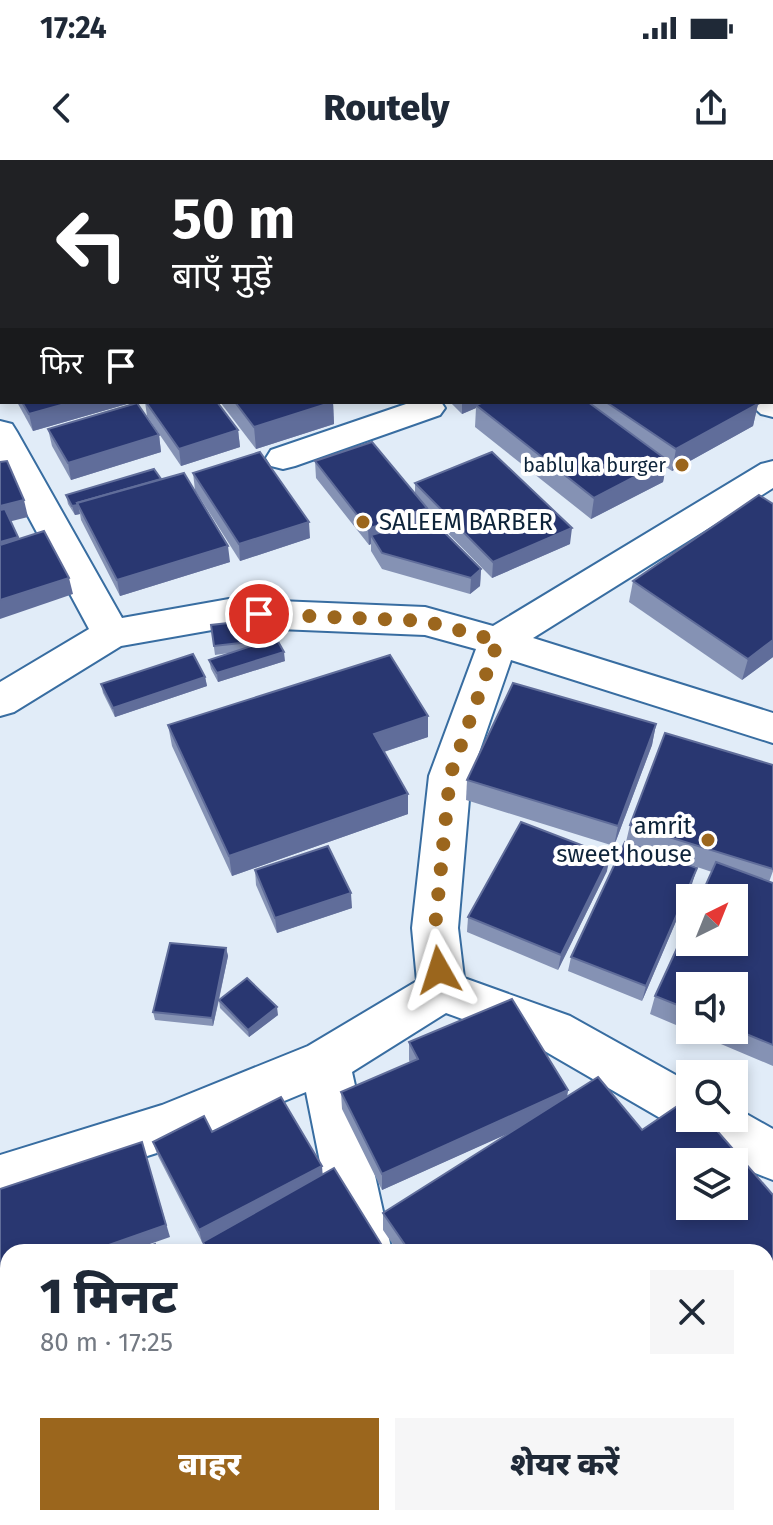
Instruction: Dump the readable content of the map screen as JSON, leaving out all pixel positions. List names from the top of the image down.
{
  "places": ["bablu ka burger", "SALEEM BARBER", "amrit sweet house"],
  "north": "top right",
  "page": {
    "status": "17:24",
    "header": "Routely",
    "turn": ["50 m", "बाएँ मुड़ें"],
    "then": "फिर",
    "heading": ["1 मिनट", "80 m · 17:25"],
    "buttons": ["बाहर", "शेयर करें"]
  }
}
